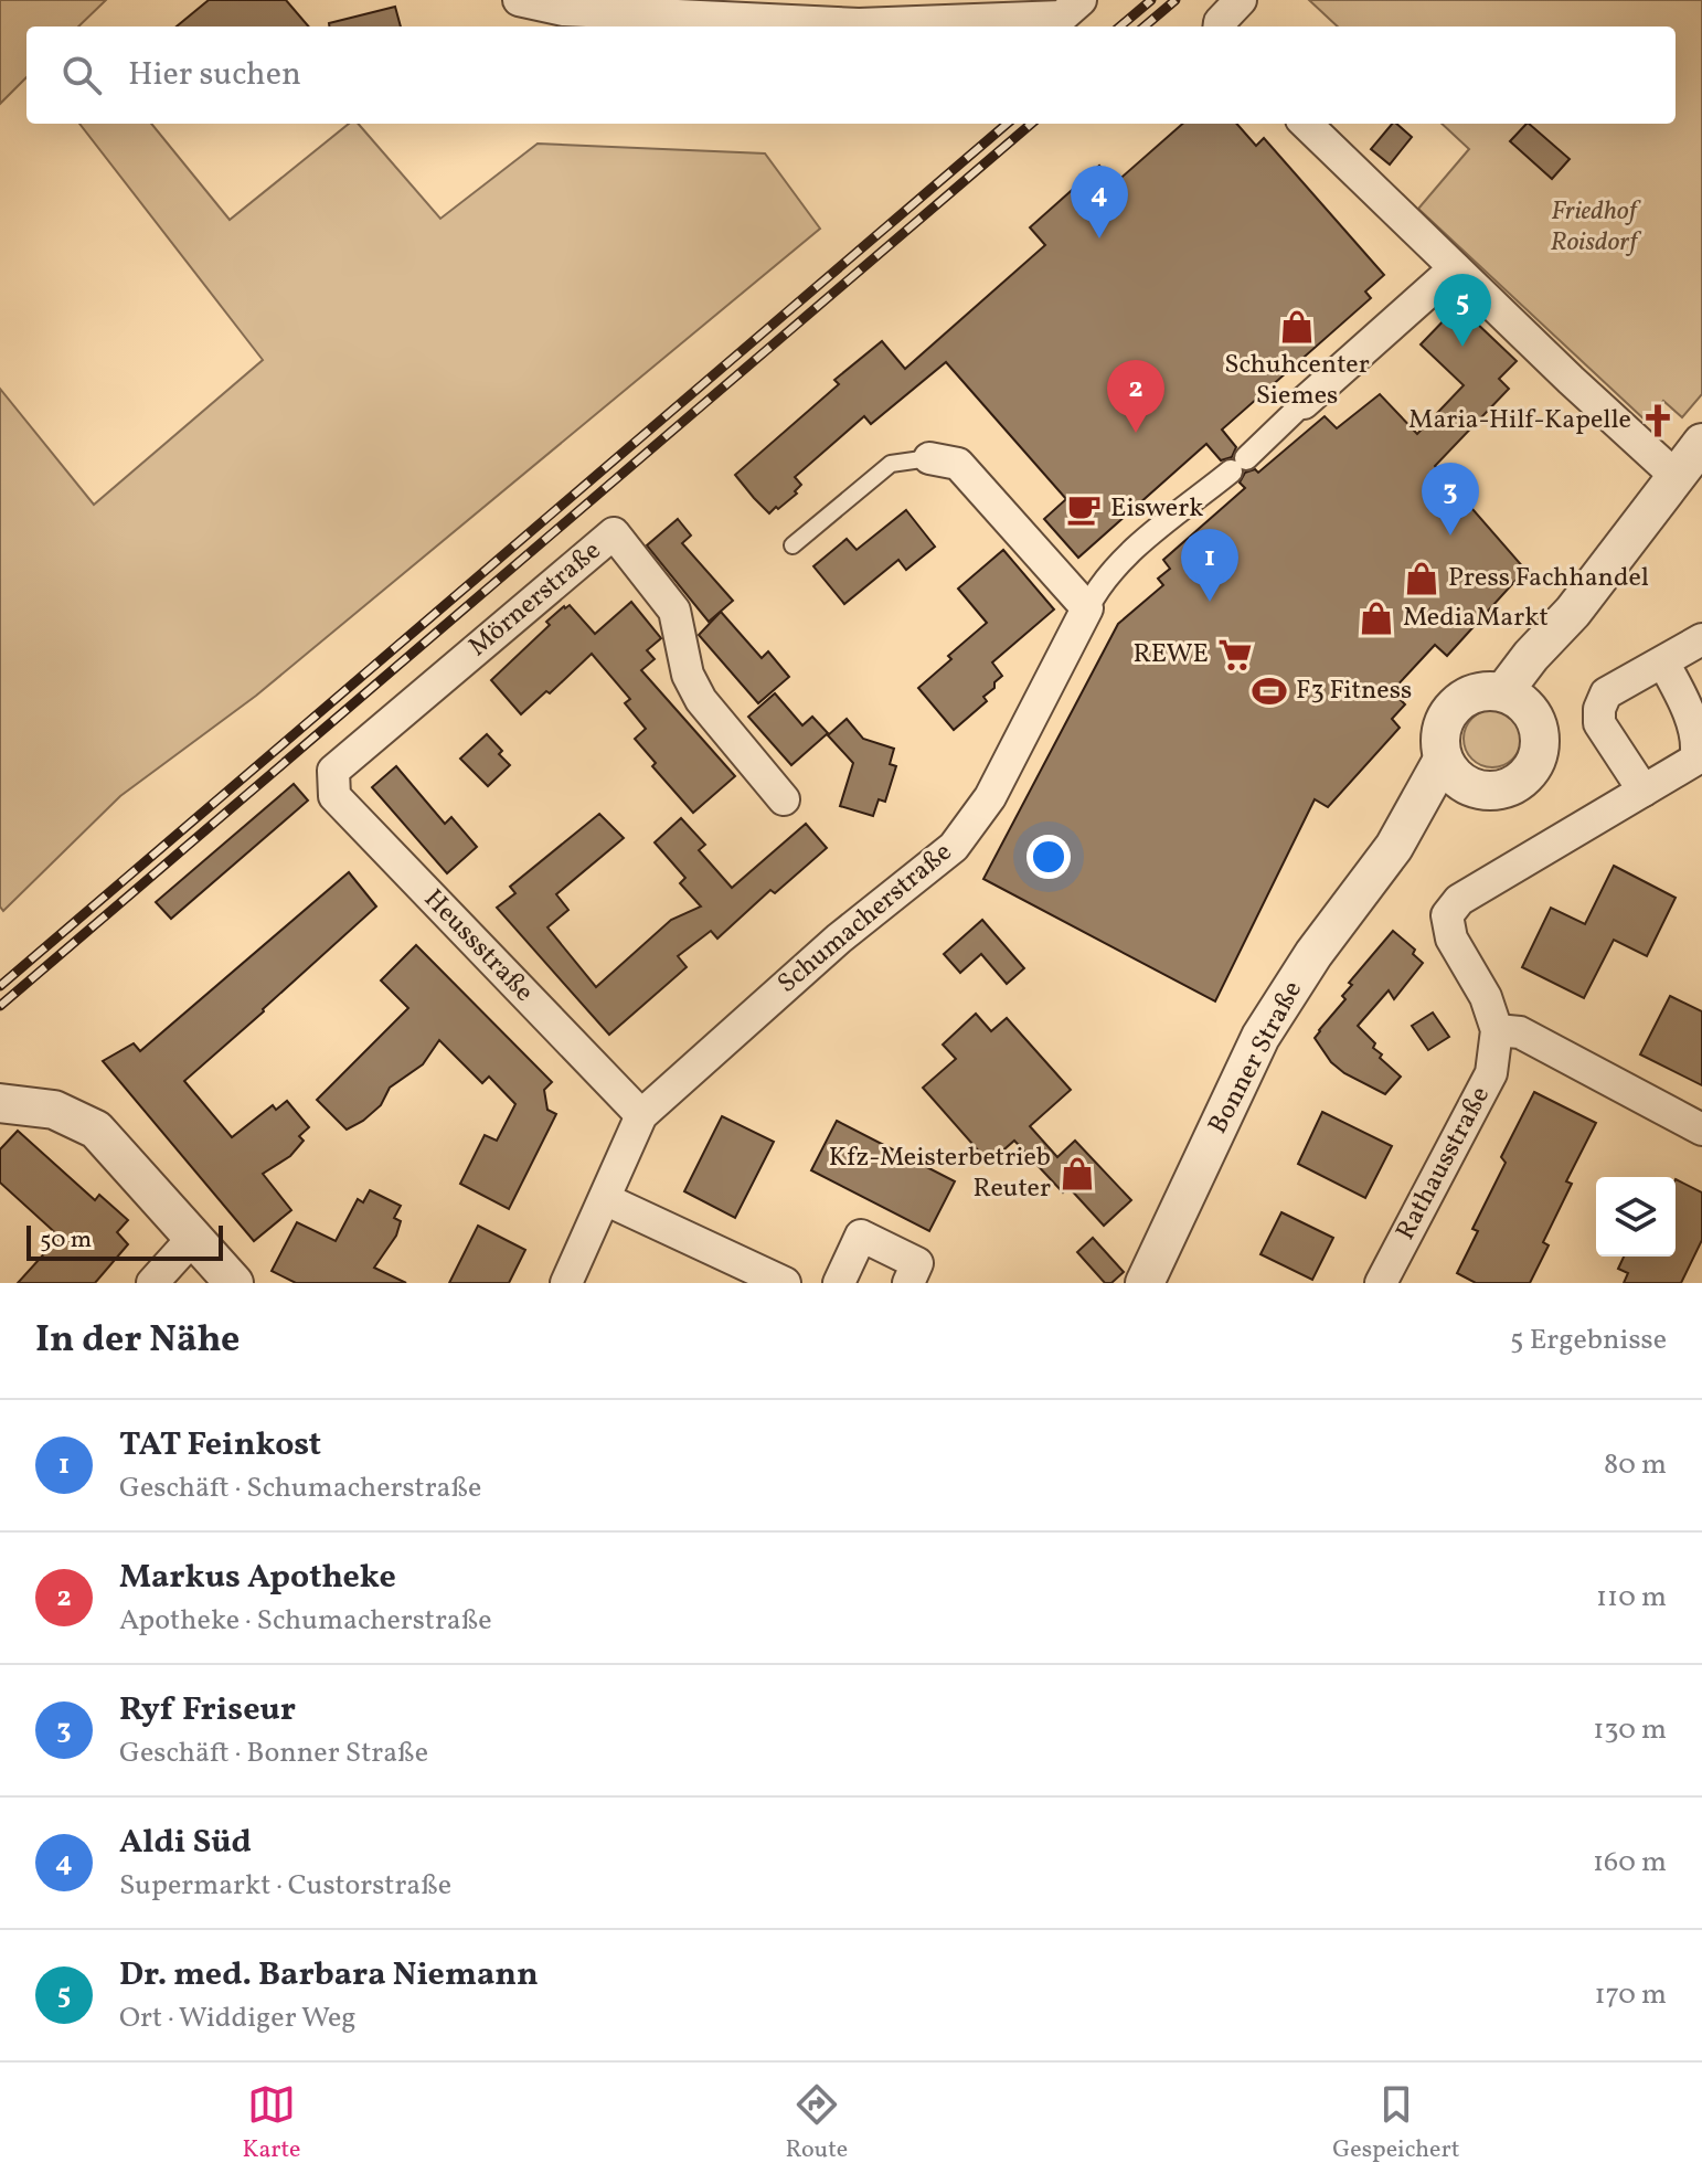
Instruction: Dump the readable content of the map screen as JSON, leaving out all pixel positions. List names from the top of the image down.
{
  "streets": {
    "street": [
      "Mörnerstraße",
      "Schumacherstraße",
      "Heussstraße",
      "Bonner Straße",
      "Rathausstraße"
    ]
  },
  "crossings": [
    ["Mörnerstraße", "Heussstraße"],
    ["Schumacherstraße", "Heussstraße"]
  ],
  "parks": ["Friedhof Roisdorf"],
  "places": {
    "shop": [
      "Schuhcenter Siemes",
      "Press Fachhandel",
      "MediaMarkt",
      "Kfz-Meisterbetrieb Reuter"
    ],
    "church": ["Maria-Hilf-Kapelle"],
    "cafe": ["Eiswerk"],
    "supermarket": ["REWE"],
    "sports": ["F3 Fitness"]
  },
  "scale_bar": "50 m",
  "page": {
    "search": "Hier suchen",
    "pins": [
      "4",
      "5",
      "2",
      "3",
      "1"
    ],
    "scale": "50 m",
    "heading": ["In der Nähe", "5 Ergebnisse"],
    "list": [
      {
        "mark": "1",
        "name": "TAT Feinkost",
        "note": "Geschäft · Schumacherstraße",
        "value": "80 m"
      },
      {
        "mark": "2",
        "name": "Markus Apotheke",
        "note": "Apotheke · Schumacherstraße",
        "value": "110 m"
      },
      {
        "mark": "3",
        "name": "Ryf Friseur",
        "note": "Geschäft · Bonner Straße",
        "value": "130 m"
      },
      {
        "mark": "4",
        "name": "Aldi Süd",
        "note": "Supermarkt · Custorstraße",
        "value": "160 m"
      },
      {
        "mark": "5",
        "name": "Dr. med. Barbara Niemann",
        "note": "Ort · Widdiger Weg",
        "value": "170 m"
      }
    ],
    "nav": ["Karte", "Route", "Gespeichert"]
  }
}
